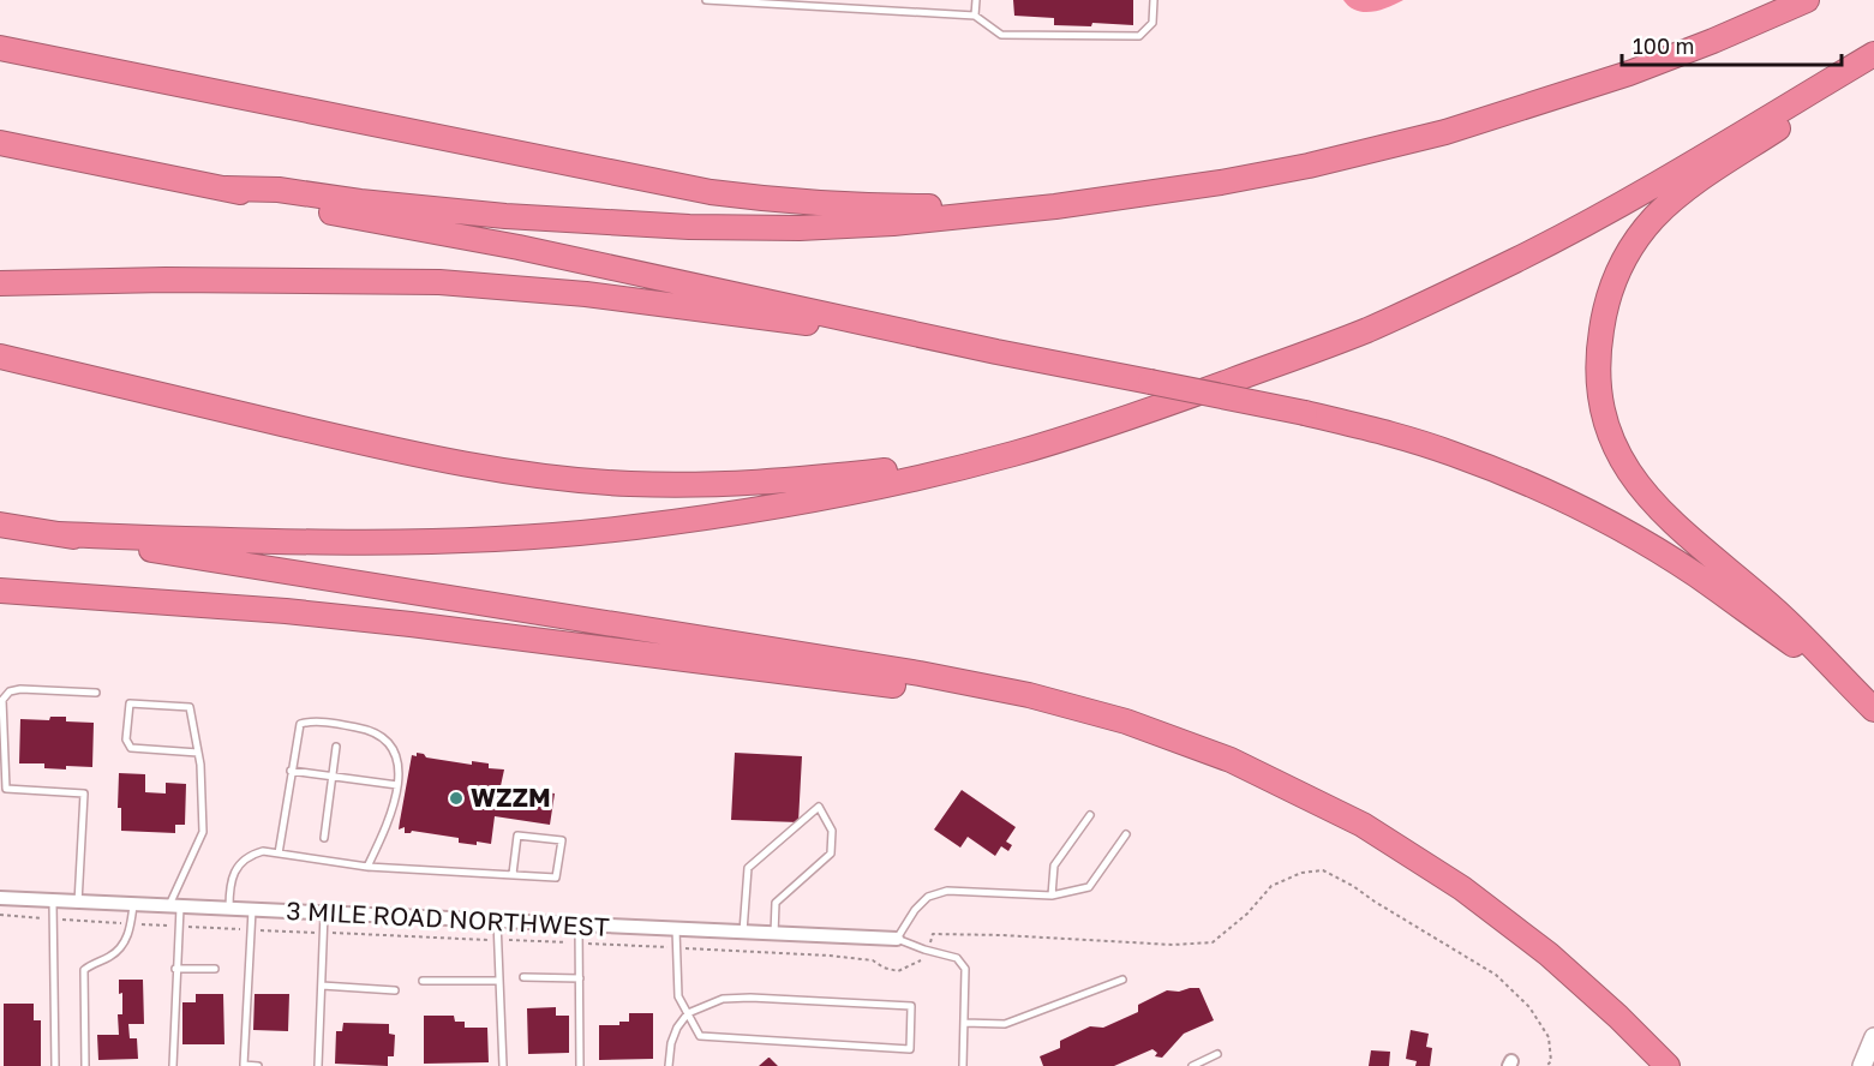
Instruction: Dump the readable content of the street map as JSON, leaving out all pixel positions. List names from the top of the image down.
{
  "streets": {
    "street": ["3 MILE ROAD NORTHWEST"]
  },
  "places": ["WZZM"],
  "scale_bar": "100 m"
}
